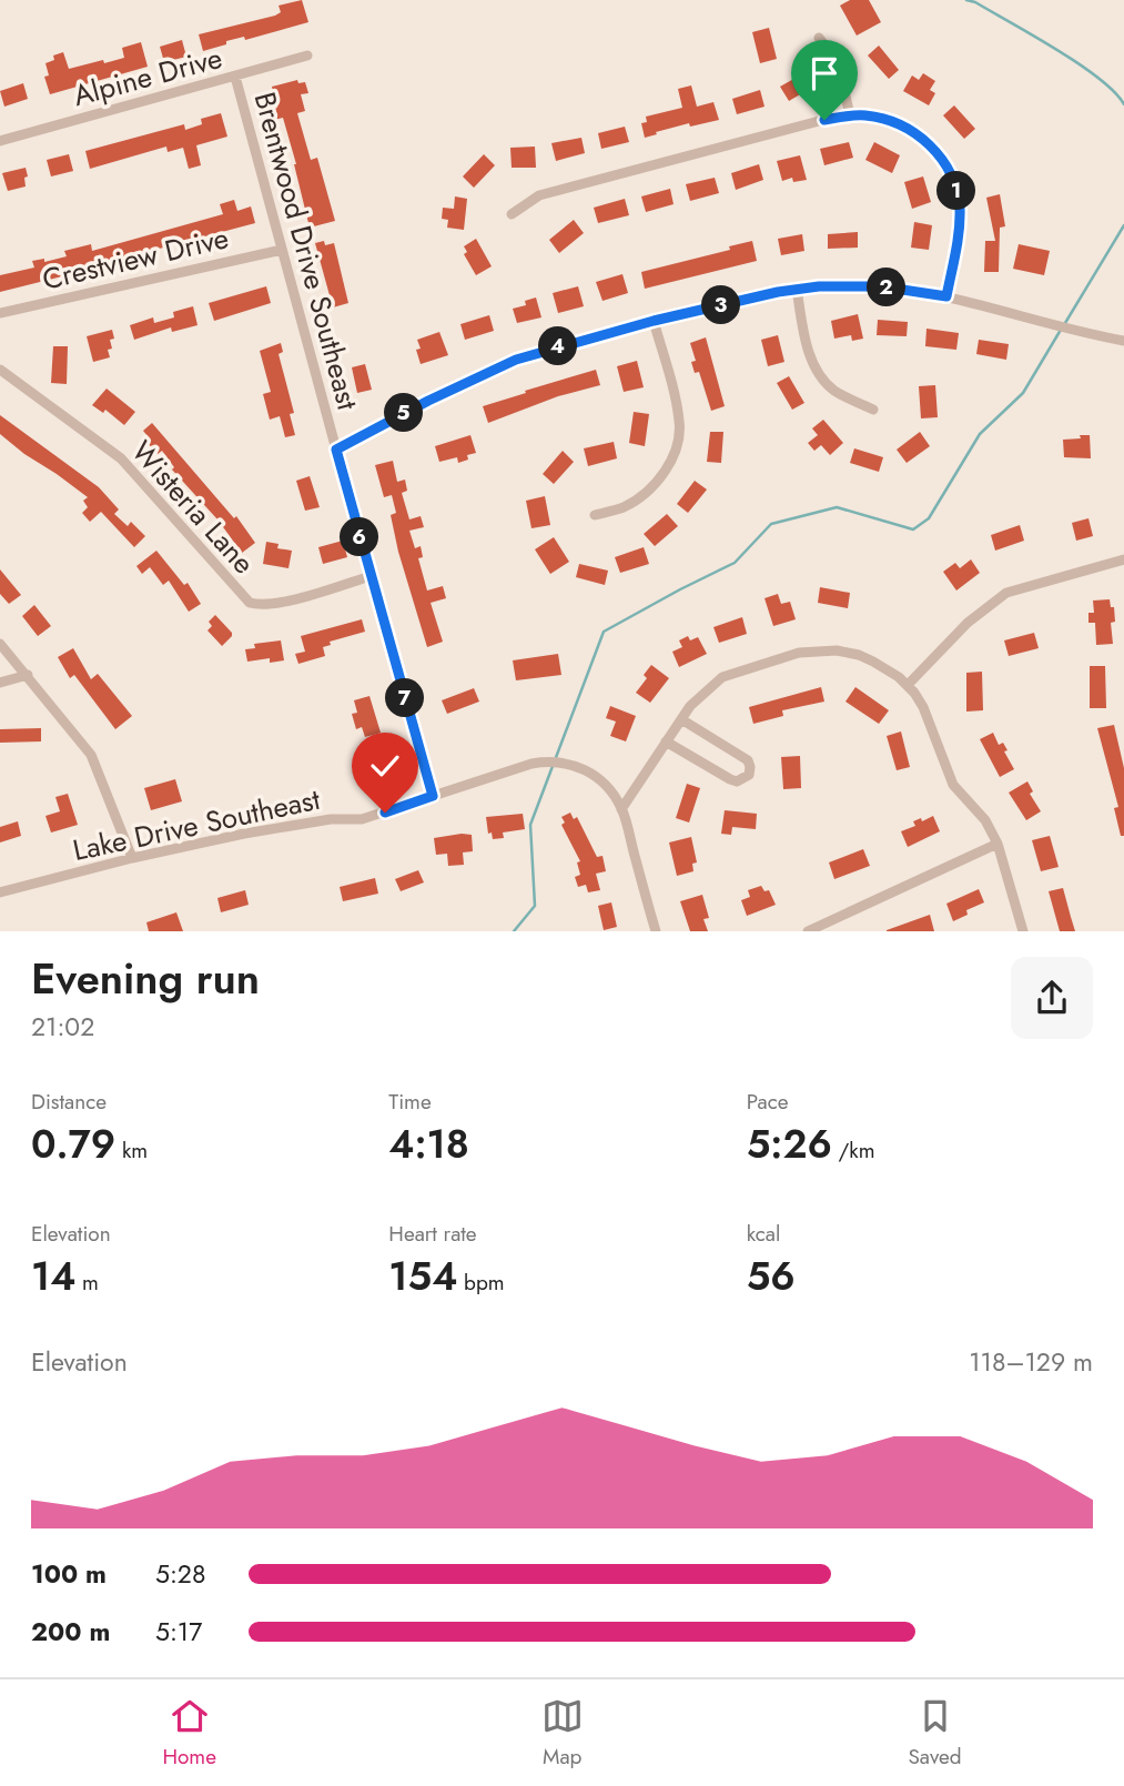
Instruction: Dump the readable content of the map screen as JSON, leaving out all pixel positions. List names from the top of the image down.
{
  "streets": {
    "street": [
      "Alpine Drive",
      "Brentwood Drive Southeast",
      "Crestview Drive",
      "Wisteria Lane",
      "Lake Drive Southeast"
    ]
  },
  "crossings": [
    ["Alpine Drive", "Brentwood Drive Southeast"],
    ["Brentwood Drive Southeast", "Crestview Drive"],
    ["Brentwood Drive Southeast", "Wisteria Lane"],
    ["Brentwood Drive Southeast", "Lake Drive Southeast"]
  ],
  "page": {
    "pins": [
      "1",
      "2",
      "3",
      "4",
      "5",
      "6",
      "7"
    ],
    "heading": ["Evening run", "21:02"],
    "stats": [
      ["Distance", "0.79 km"],
      ["Time", "4:18"],
      ["Pace", "5:26 /km"],
      ["Elevation", "14 m"],
      ["Heart rate", "154 bpm"],
      ["kcal", "56"]
    ],
    "chart": ["Elevation", "118–129 m"],
    "list": [
      {
        "name": "100 m",
        "note": "5:28"
      },
      {
        "name": "200 m",
        "note": "5:17"
      }
    ],
    "tabs": ["Home", "Map", "Saved"]
  }
}
